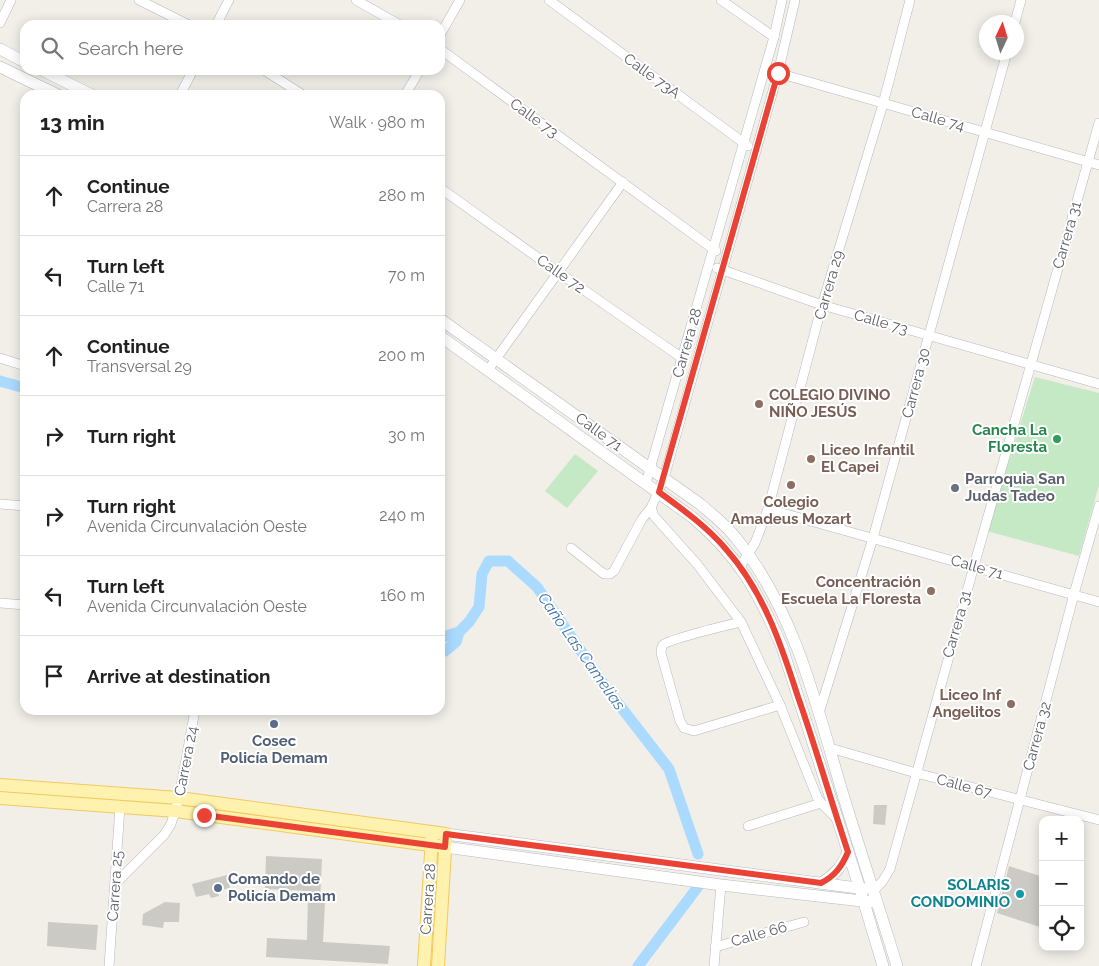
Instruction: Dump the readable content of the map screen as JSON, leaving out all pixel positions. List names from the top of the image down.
{
  "streets": {
    "main road": ["Carrera 28", "Calle 71"],
    "street": [
      "Calle 73A",
      "Calle 73",
      "Calle 74",
      "Carrera 31",
      "Calle 72",
      "Carrera 29",
      "Carrera 30",
      "Carrera 32",
      "Carrera 24",
      "Calle 67",
      "Carrera 25",
      "Calle 66"
    ]
  },
  "crossings": [
    ["Calle 73A", "Carrera 28"],
    ["Calle 73", "Carrera 31"],
    ["Calle 73", "Carrera 29"],
    ["Calle 73", "Carrera 28"],
    ["Calle 73", "Carrera 30"],
    ["Calle 74", "Carrera 31"],
    ["Calle 74", "Carrera 29"],
    ["Calle 74", "Carrera 28"],
    ["Calle 74", "Carrera 30"],
    ["Carrera 31", "Calle 71"],
    ["Carrera 31", "Calle 67"],
    ["Calle 72", "Carrera 28"],
    ["Carrera 29", "Calle 71"],
    ["Carrera 28", "Calle 71"],
    ["Carrera 30", "Calle 71"],
    ["Calle 71", "Carrera 32"],
    ["Calle 71", "Calle 67"],
    ["Carrera 32", "Calle 67"],
    ["Carrera 24", "Carrera 25"]
  ],
  "water": ["Caño Las Camelias"],
  "places": [
    "COLEGIO DIVINO NIÑO JESÚS",
    "Cancha La Floresta",
    "Liceo Infantil El Capei",
    "Colegio Amadeus Mozart",
    "Parroquia San Judas Tadeo",
    "Concentración Escuela La Floresta",
    "Liceo Inf Angelitos",
    "Cosec Policía Demam",
    "Comando de Policía Demam",
    "SOLARIS CONDOMINIO"
  ],
  "north": "top",
  "page": {
    "search": "Search here",
    "heading": ["13 min", "Walk · 980 m"],
    "list": [
      ["Continue", "Carrera 28", "280 m"],
      ["Turn left", "Calle 71", "70 m"],
      ["Continue", "Transversal 29", "200 m"],
      ["Turn right", "30 m"],
      ["Turn right", "Avenida Circunvalación Oeste", "240 m"],
      ["Turn left", "Avenida Circunvalación Oeste", "160 m"],
      "Arrive at destination"
    ],
    "map_buttons": ["+", "−"]
  }
}
